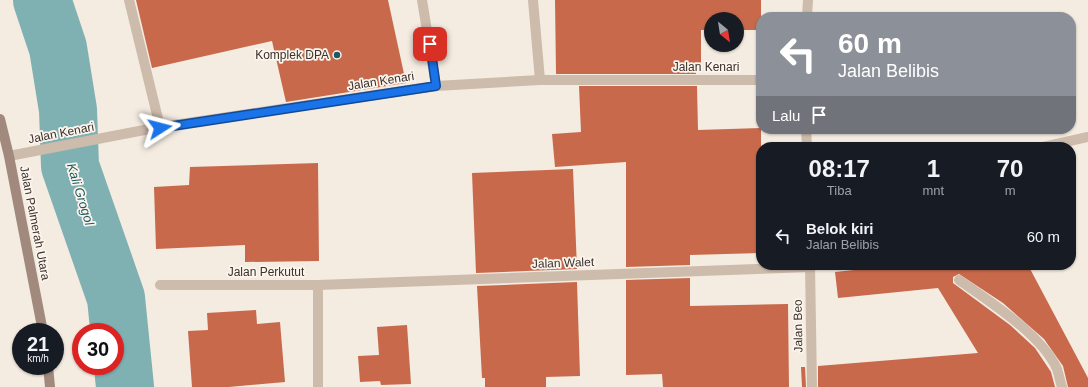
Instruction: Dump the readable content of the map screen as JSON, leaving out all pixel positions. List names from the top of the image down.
{
  "streets": {
    "street": [
      "Jalan Kenari",
      "Jalan Palmerah Utara",
      "Jalan Walet",
      "Jalan Perkutut",
      "Jalan Beo"
    ]
  },
  "crossings": [
    ["Jalan Kenari", "Jalan Palmerah Utara"],
    ["Jalan Walet", "Jalan Perkutut"]
  ],
  "water": ["Kali Grogol"],
  "places": ["Komplek DPA"],
  "north": "bottom right",
  "page": {
    "turn": ["60 m", "Jalan Belibis"],
    "then": "Lalu",
    "eta": [
      "08:17",
      "Tiba",
      "1",
      "mnt",
      "70",
      "m"
    ],
    "list": [
      {
        "name": "Belok kiri",
        "note": "Jalan Belibis",
        "value": "60 m"
      }
    ],
    "speed": "21 km/h",
    "limit": "30"
  }
}
